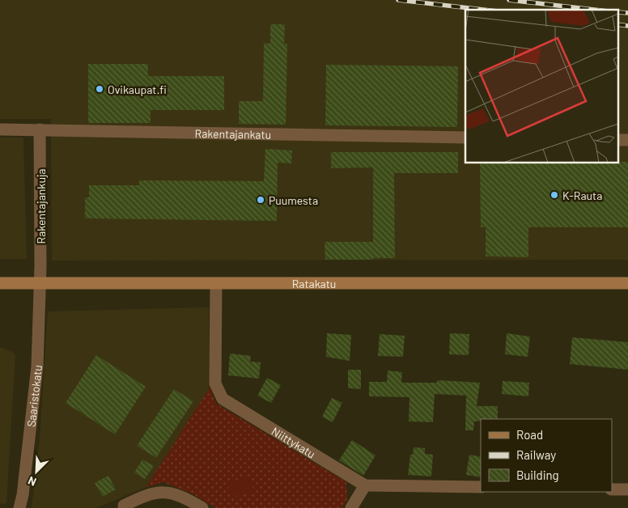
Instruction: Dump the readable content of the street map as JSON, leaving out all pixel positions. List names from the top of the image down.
{
  "streets": {
    "main road": ["Ratakatu"],
    "street": [
      "Rakentajankatu",
      "Rakentajankuja",
      "Saaristokatu",
      "Niittykatu"
    ]
  },
  "crossings": [
    ["Rakentajankatu", "Rakentajankuja"],
    ["Rakentajankuja", "Ratakatu"],
    ["Rakentajankuja", "Saaristokatu"],
    ["Ratakatu", "Saaristokatu"],
    ["Ratakatu", "Niittykatu"]
  ],
  "places": ["Ovikaupat.fi", "K-Rauta", "Puumesta"],
  "legend": ["Road", "Railway", "Building"],
  "north": "bottom left"
}
